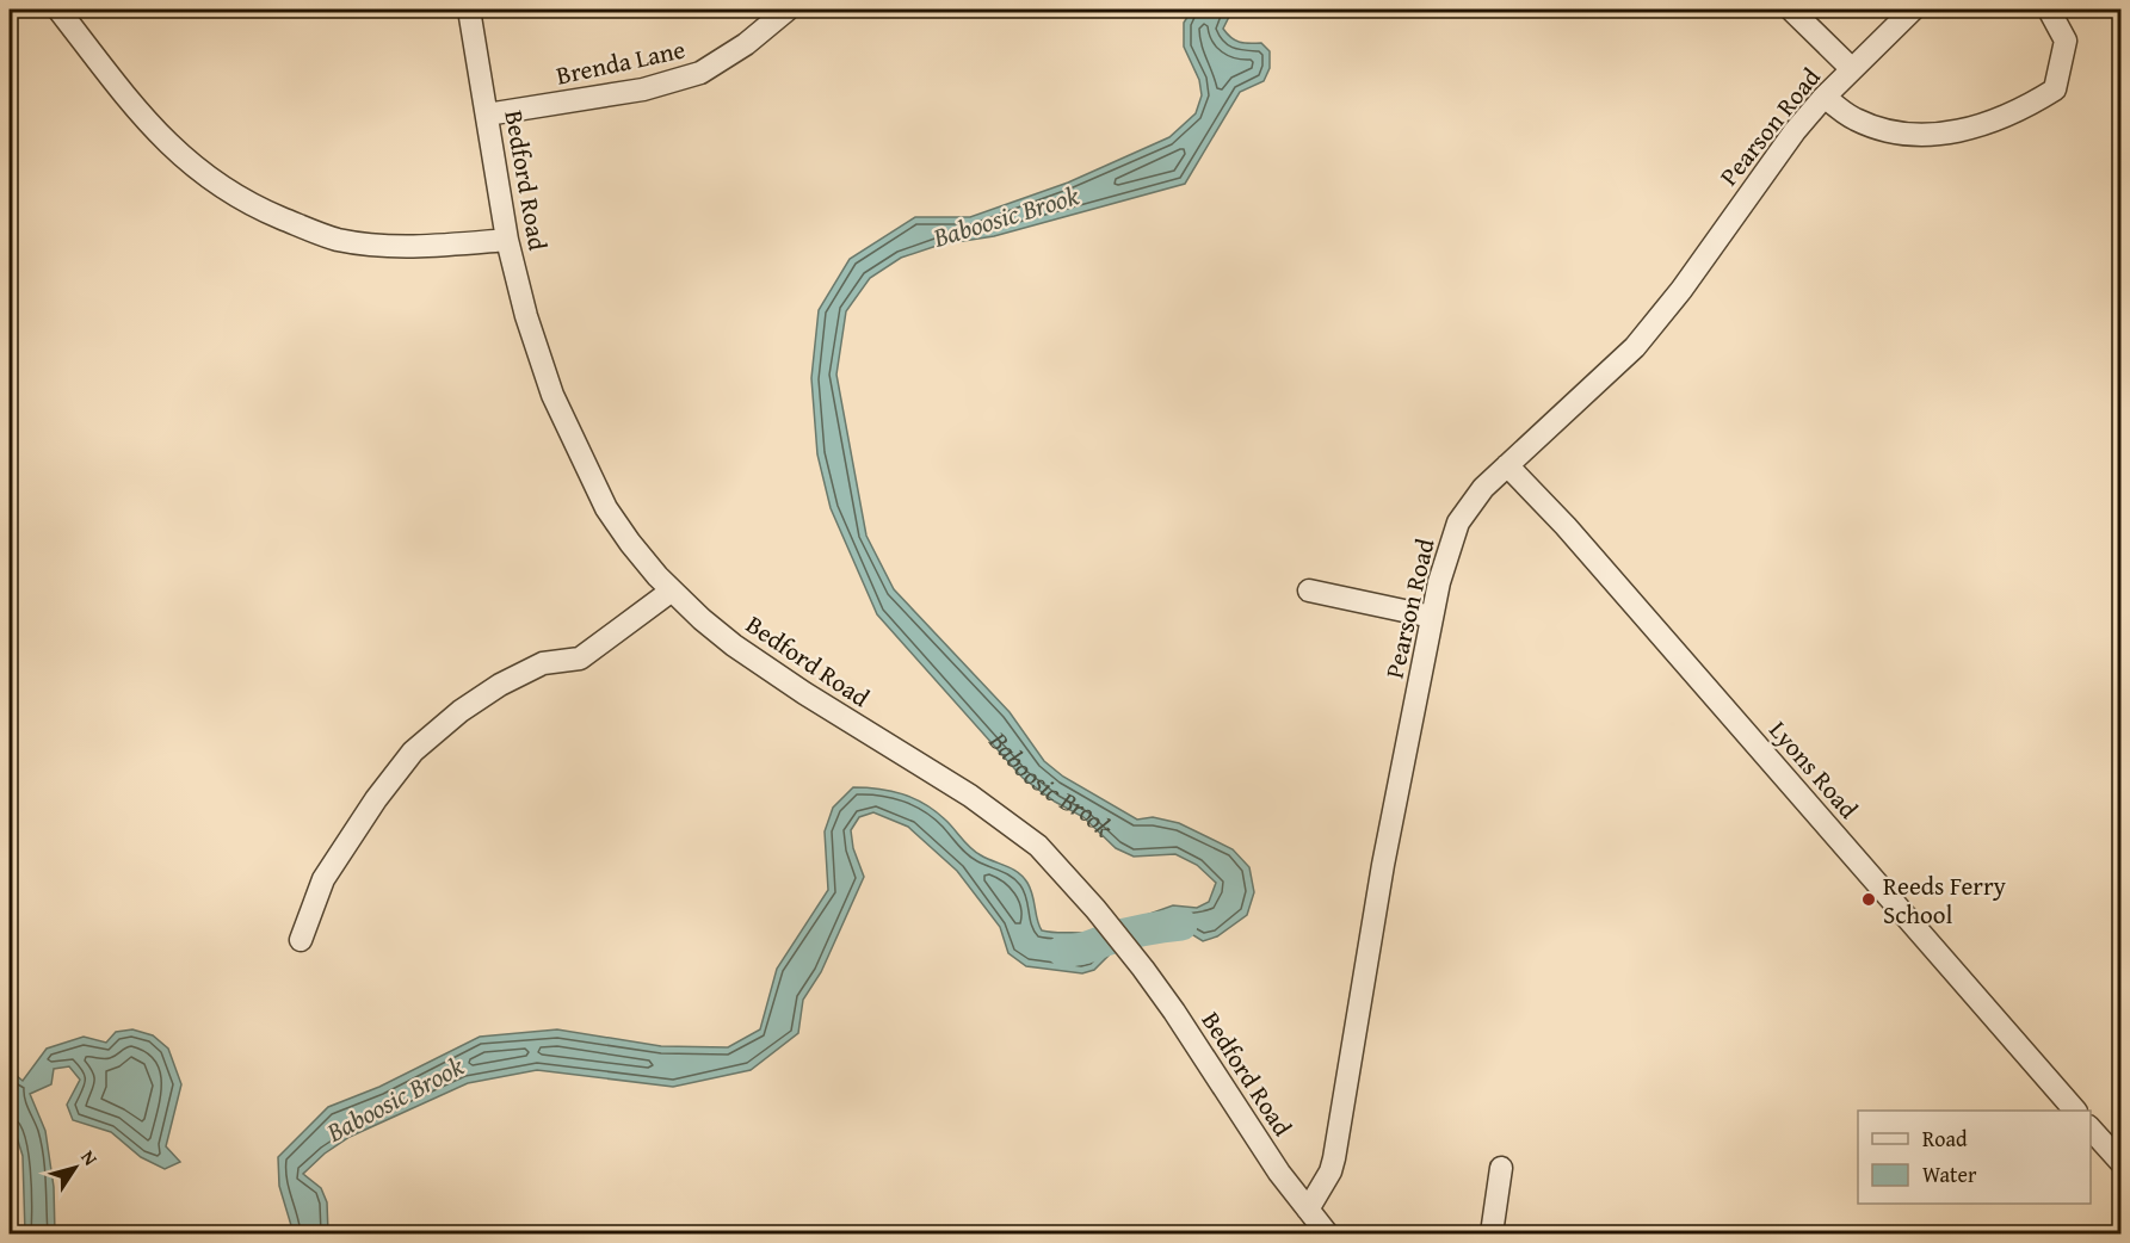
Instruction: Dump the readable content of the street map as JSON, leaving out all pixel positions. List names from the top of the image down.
{
  "streets": {
    "street": [
      "Brenda Lane",
      "Pearson Road",
      "Bedford Road",
      "Lyons Road"
    ]
  },
  "crossings": [
    ["Brenda Lane", "Bedford Road"],
    ["Pearson Road", "Bedford Road"],
    ["Pearson Road", "Lyons Road"]
  ],
  "water": ["Baboosic Brook"],
  "places": ["Reeds Ferry School"],
  "legend": ["Road", "Water"],
  "north": "top right"
}
